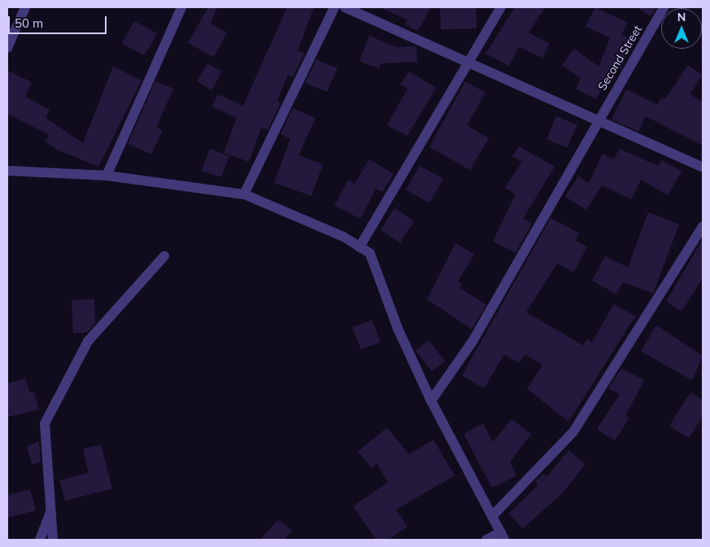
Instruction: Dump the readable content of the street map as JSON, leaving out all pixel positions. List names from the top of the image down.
{
  "streets": {
    "street": ["Second Street"]
  },
  "scale_bar": "50 m",
  "north": "top"
}
